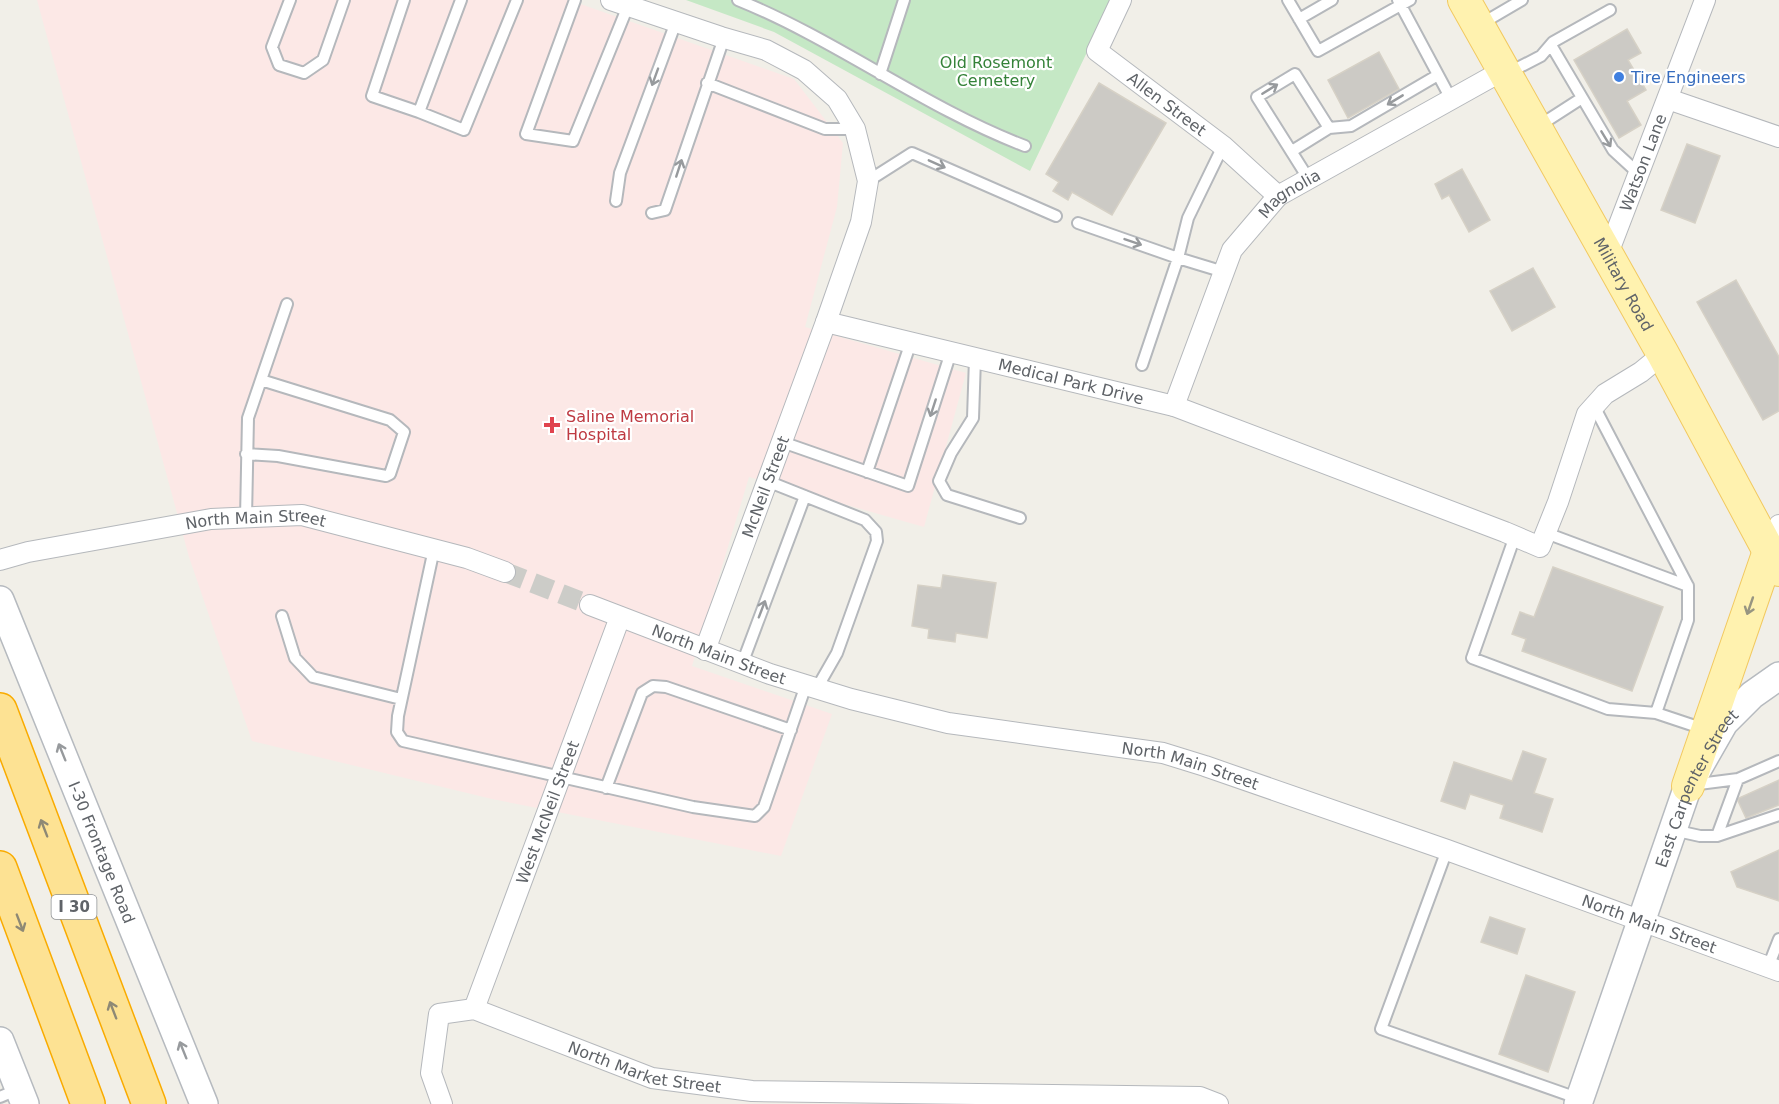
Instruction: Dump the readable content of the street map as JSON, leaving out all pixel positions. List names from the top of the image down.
{
  "streets": {
    "highway": ["I 30"],
    "main road": ["Military Road", "East Carpenter Street", "I-30 Frontage Road"],
    "street": [
      "Allen Street",
      "Watson Lane",
      "Magnolia",
      "Medical Park Drive",
      "McNeil Street",
      "North Main Street",
      "West McNeil Street",
      "North Market Street"
    ]
  },
  "crossings": [
    ["Allen Street", "Magnolia"],
    ["Watson Lane", "Military Road"],
    ["Magnolia", "Military Road"],
    ["Magnolia", "Medical Park Drive"],
    ["Medical Park Drive", "McNeil Street"],
    ["McNeil Street", "North Main Street"],
    ["North Main Street", "East Carpenter Street"],
    ["North Main Street", "West McNeil Street"],
    ["West McNeil Street", "North Market Street"]
  ],
  "one_way": ["I-30 Frontage Road"],
  "parks": ["Old Rosemont Cemetery"],
  "places": {
    "other": ["Tire Engineers"],
    "health": ["Saline Memorial Hospital"]
  }
}
